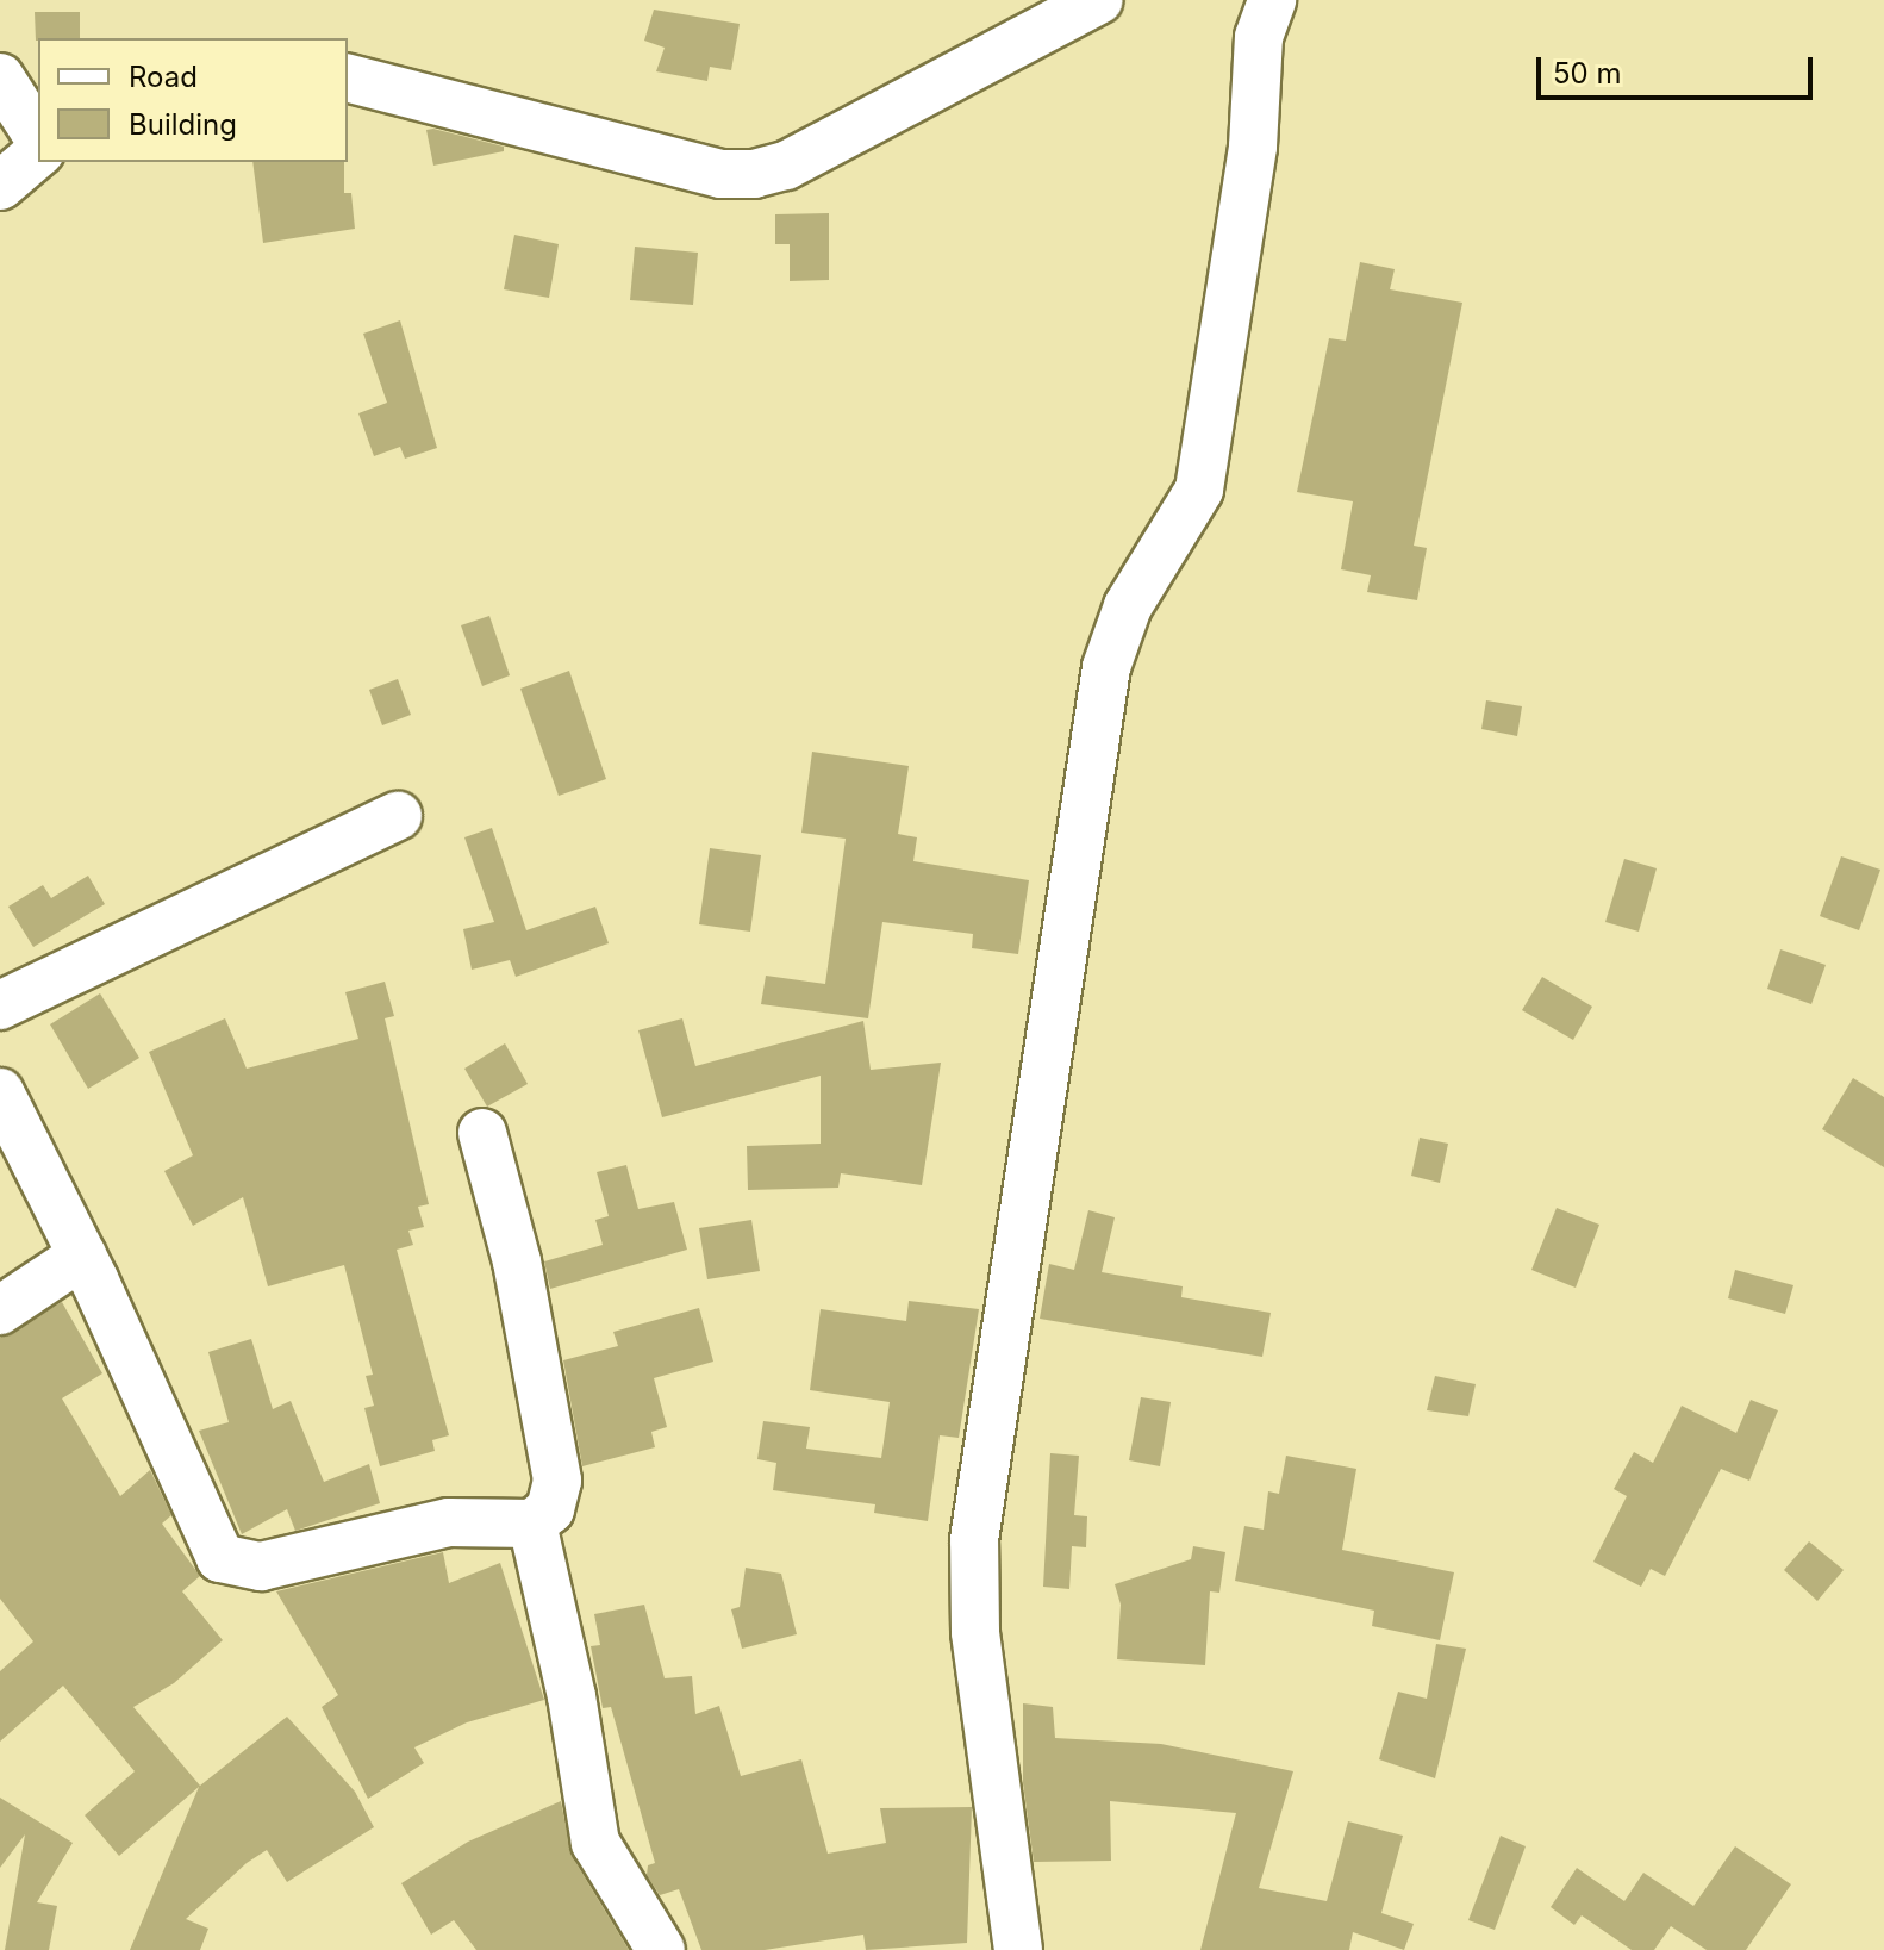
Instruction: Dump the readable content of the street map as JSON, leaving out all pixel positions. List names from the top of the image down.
{
  "legend": ["Road", "Building"],
  "scale_bar": "50 m"
}
